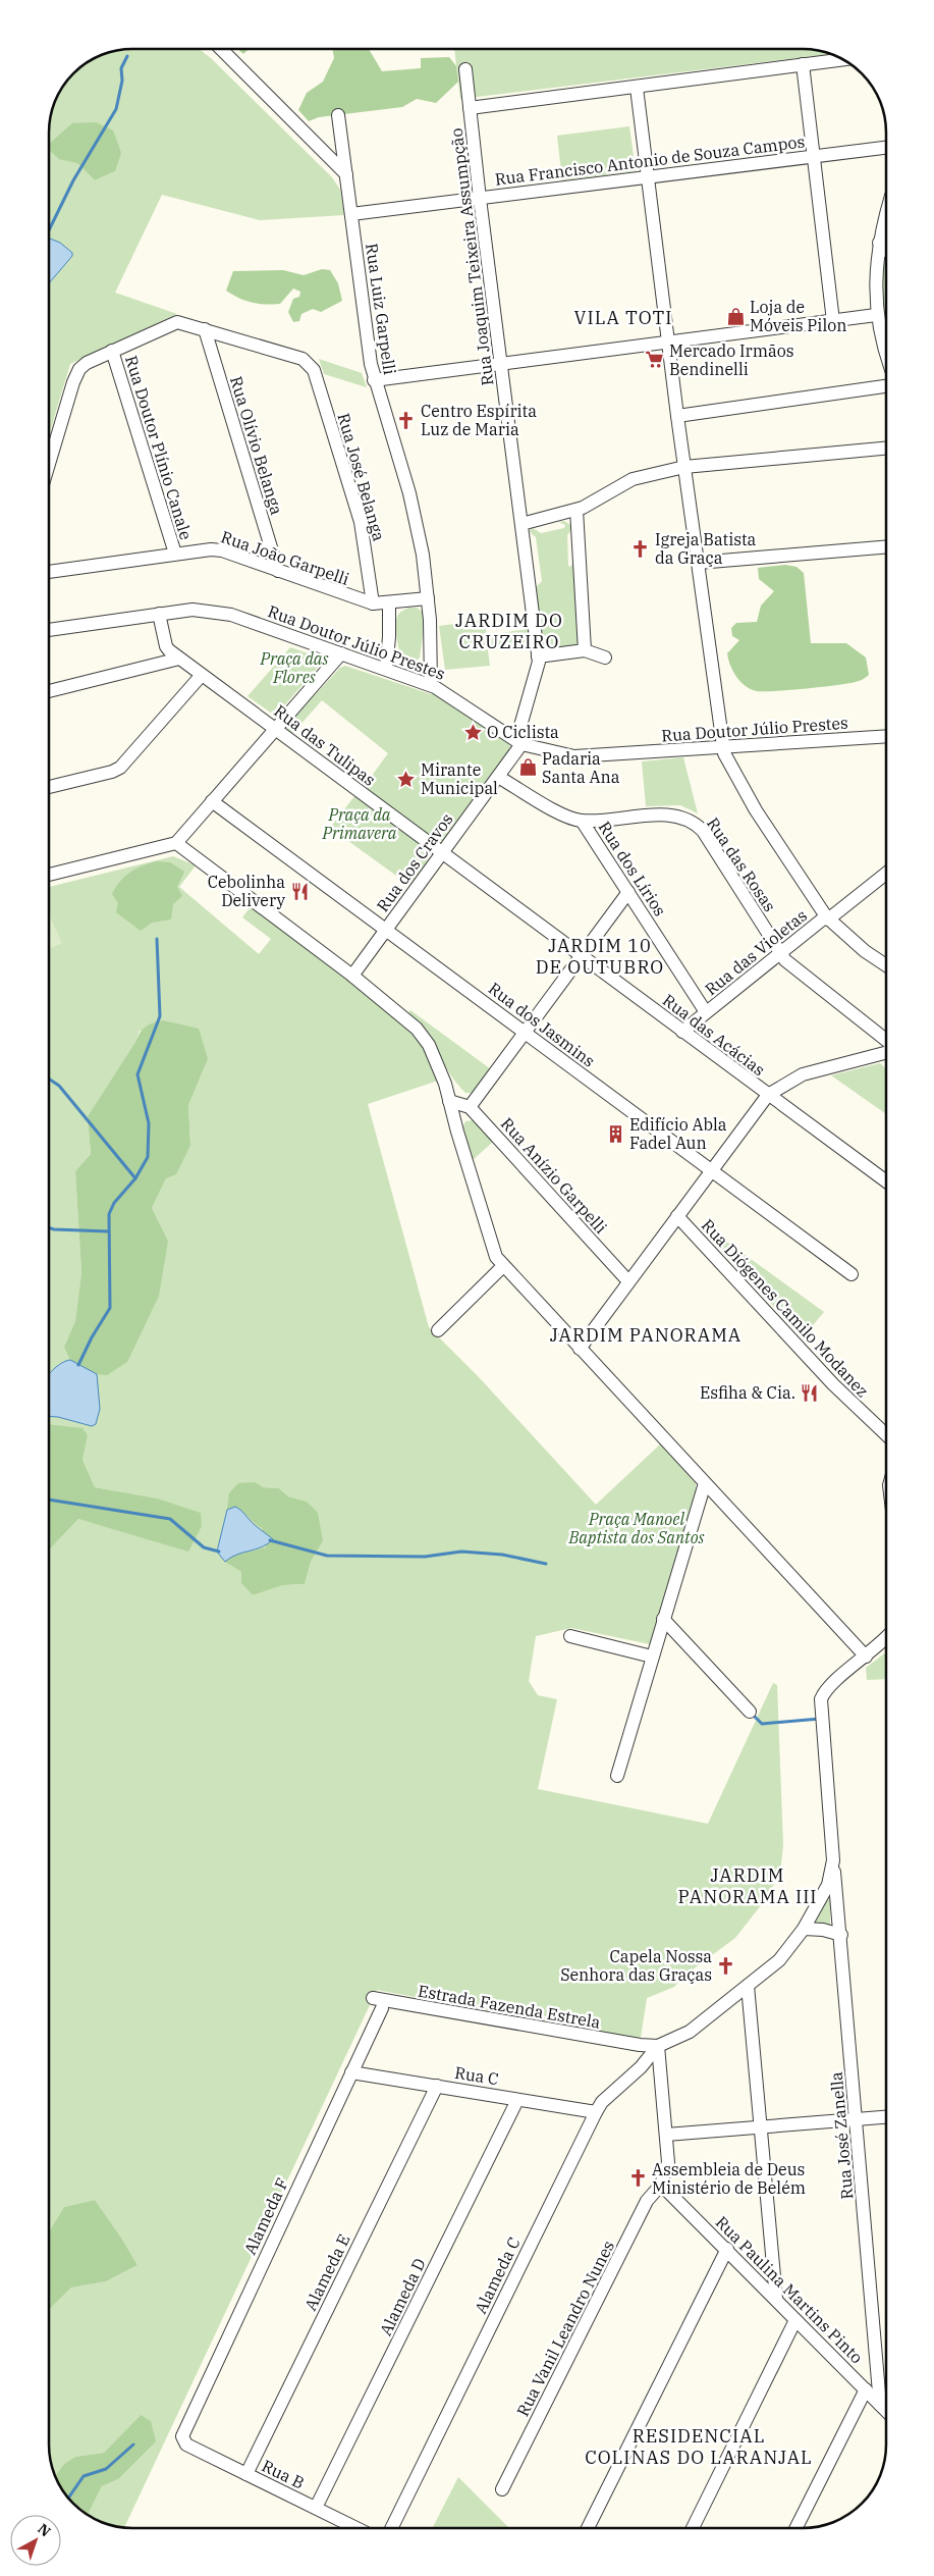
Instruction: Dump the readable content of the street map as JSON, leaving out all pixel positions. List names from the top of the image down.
{
  "streets": {
    "street": [
      "Rua Francisco Antonio de Souza Campos",
      "Rua Joaquim Teixeira Assumpção",
      "Rua Luiz Garpelli",
      "Rua Olívio Belanga",
      "Rua Doutor Plínio Canale",
      "Rua José Belanga",
      "Rua João Garpelli",
      "Rua Doutor Júlio Prestes",
      "Rua das Tulipas",
      "Rua dos Cravos",
      "Rua das Rosas",
      "Rua dos Lírios",
      "Rua das Violetas",
      "Rua dos Jasmins",
      "Rua das Acácias",
      "Rua Anízio Garpelli",
      "Rua Diógenes Camilo Modanez",
      "Estrada Fazenda Estrela",
      "Rua C",
      "Rua José Zanella",
      "Alameda F",
      "Alameda E",
      "Alameda C",
      "Rua Paulina Martins Pinto",
      "Alameda D",
      "Rua Vanil Leandro Nunes",
      "Rua B"
    ]
  },
  "crossings": [
    ["Rua Francisco Antonio de Souza Campos", "Rua Joaquim Teixeira Assumpção"],
    ["Rua Francisco Antonio de Souza Campos", "Rua Luiz Garpelli"],
    ["Rua Joaquim Teixeira Assumpção", "Rua Doutor Júlio Prestes"],
    ["Rua Joaquim Teixeira Assumpção", "Rua dos Cravos"],
    ["Rua Luiz Garpelli", "Rua João Garpelli"],
    ["Rua Luiz Garpelli", "Rua Doutor Júlio Prestes"],
    ["Rua Olívio Belanga", "Rua José Belanga"],
    ["Rua Olívio Belanga", "Rua João Garpelli"],
    ["Rua Doutor Plínio Canale", "Rua João Garpelli"],
    ["Rua José Belanga", "Rua João Garpelli"],
    ["Rua Doutor Júlio Prestes", "Rua dos Cravos"],
    ["Rua das Tulipas", "Rua dos Cravos"],
    ["Rua das Tulipas", "Rua das Acácias"],
    ["Rua dos Cravos", "Rua das Rosas"],
    ["Rua dos Cravos", "Rua dos Jasmins"],
    ["Rua dos Cravos", "Rua das Acácias"],
    ["Rua das Rosas", "Rua dos Lírios"],
    ["Rua das Rosas", "Rua das Violetas"],
    ["Rua dos Lírios", "Rua das Violetas"],
    ["Rua das Violetas", "Rua das Acácias"],
    ["Estrada Fazenda Estrela", "Alameda C"],
    ["Rua C", "Alameda F"],
    ["Rua C", "Alameda E"],
    ["Rua C", "Alameda C"],
    ["Rua C", "Alameda D"],
    ["Rua José Zanella", "Rua Paulina Martins Pinto"],
    ["Alameda F", "Rua B"],
    ["Alameda E", "Rua B"],
    ["Rua Paulina Martins Pinto", "Rua Vanil Leandro Nunes"],
    ["Alameda D", "Rua B"]
  ],
  "districts": [
    "VILA TOTI",
    "JARDIM DO CRUZEIRO",
    "JARDIM 10 DE OUTUBRO",
    "JARDIM PANORAMA",
    "JARDIM PANORAMA III",
    "RESIDENCIAL COLINAS DO LARANJAL"
  ],
  "parks": ["Praça das Flores", "Praça da Primavera", "Praça Manoel Baptista dos Santos"],
  "places": {
    "shop": ["Loja de Móveis Pilon", "Padaria Santa Ana"],
    "supermarket": ["Mercado Irmãos Bendinelli"],
    "church": [
      "Centro Espírita Luz de Maria",
      "Igreja Batista da Graça",
      "Capela Nossa Senhora das Graças",
      "Assembleia de Deus Ministério de Belém"
    ],
    "place": ["O Ciclista", "Mirante Municipal"],
    "restaurant": ["Cebolinha Delivery", "Esfiha & Cia."],
    "building": ["Edifício Abla Fadel Aun"]
  },
  "north": "top right"
}
